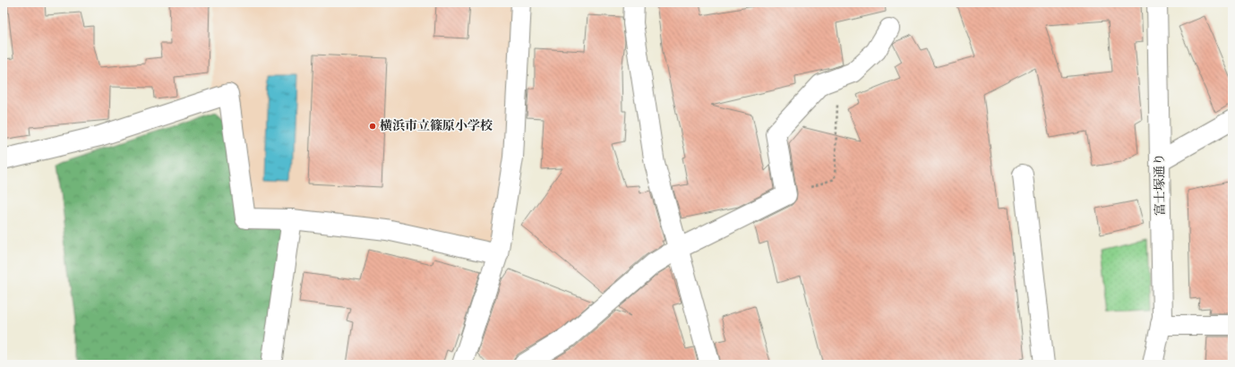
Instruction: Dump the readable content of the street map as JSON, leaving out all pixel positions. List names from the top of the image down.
{
  "streets": {
    "street": ["富士塚通り"]
  },
  "places": ["横浜市立篠原小学校"]
}
